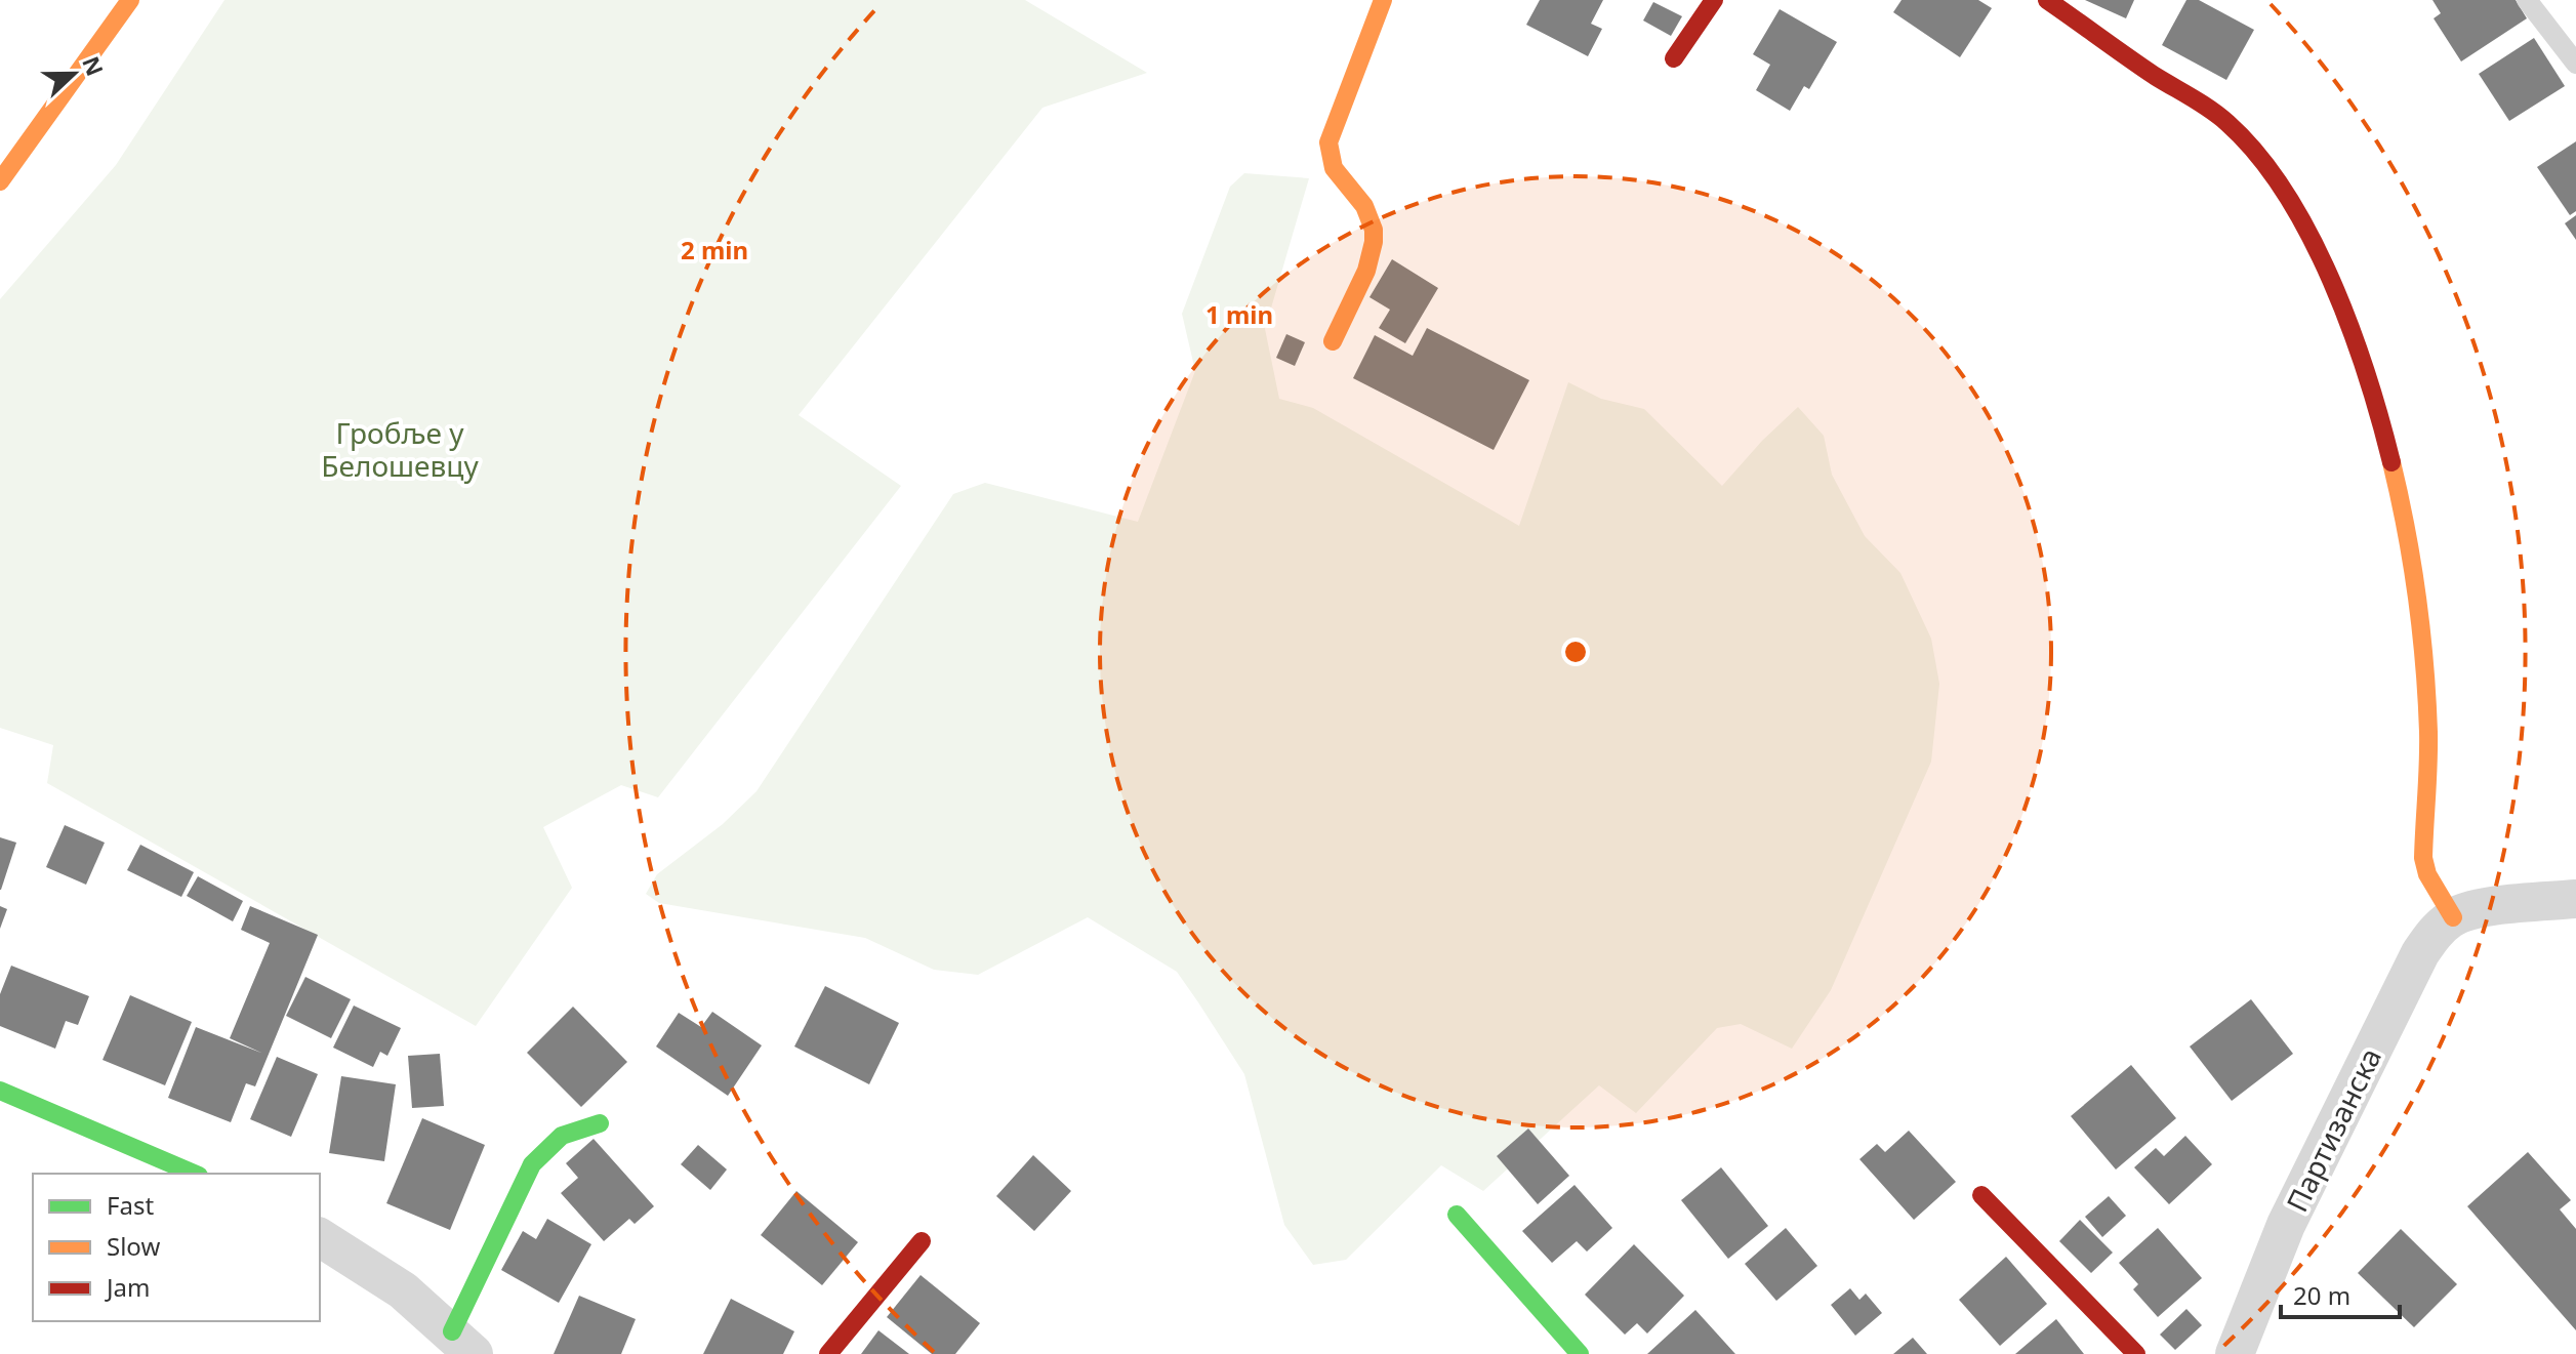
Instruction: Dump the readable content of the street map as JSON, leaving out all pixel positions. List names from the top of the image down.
{
  "streets": {
    "street": ["Партизанска"]
  },
  "parks": ["Гробље у Белошевцу"],
  "legend": ["Fast", "Slow", "Jam"],
  "scale_bar": "20 m",
  "north": "right",
  "rings": ["2 min", "1 min"]
}
